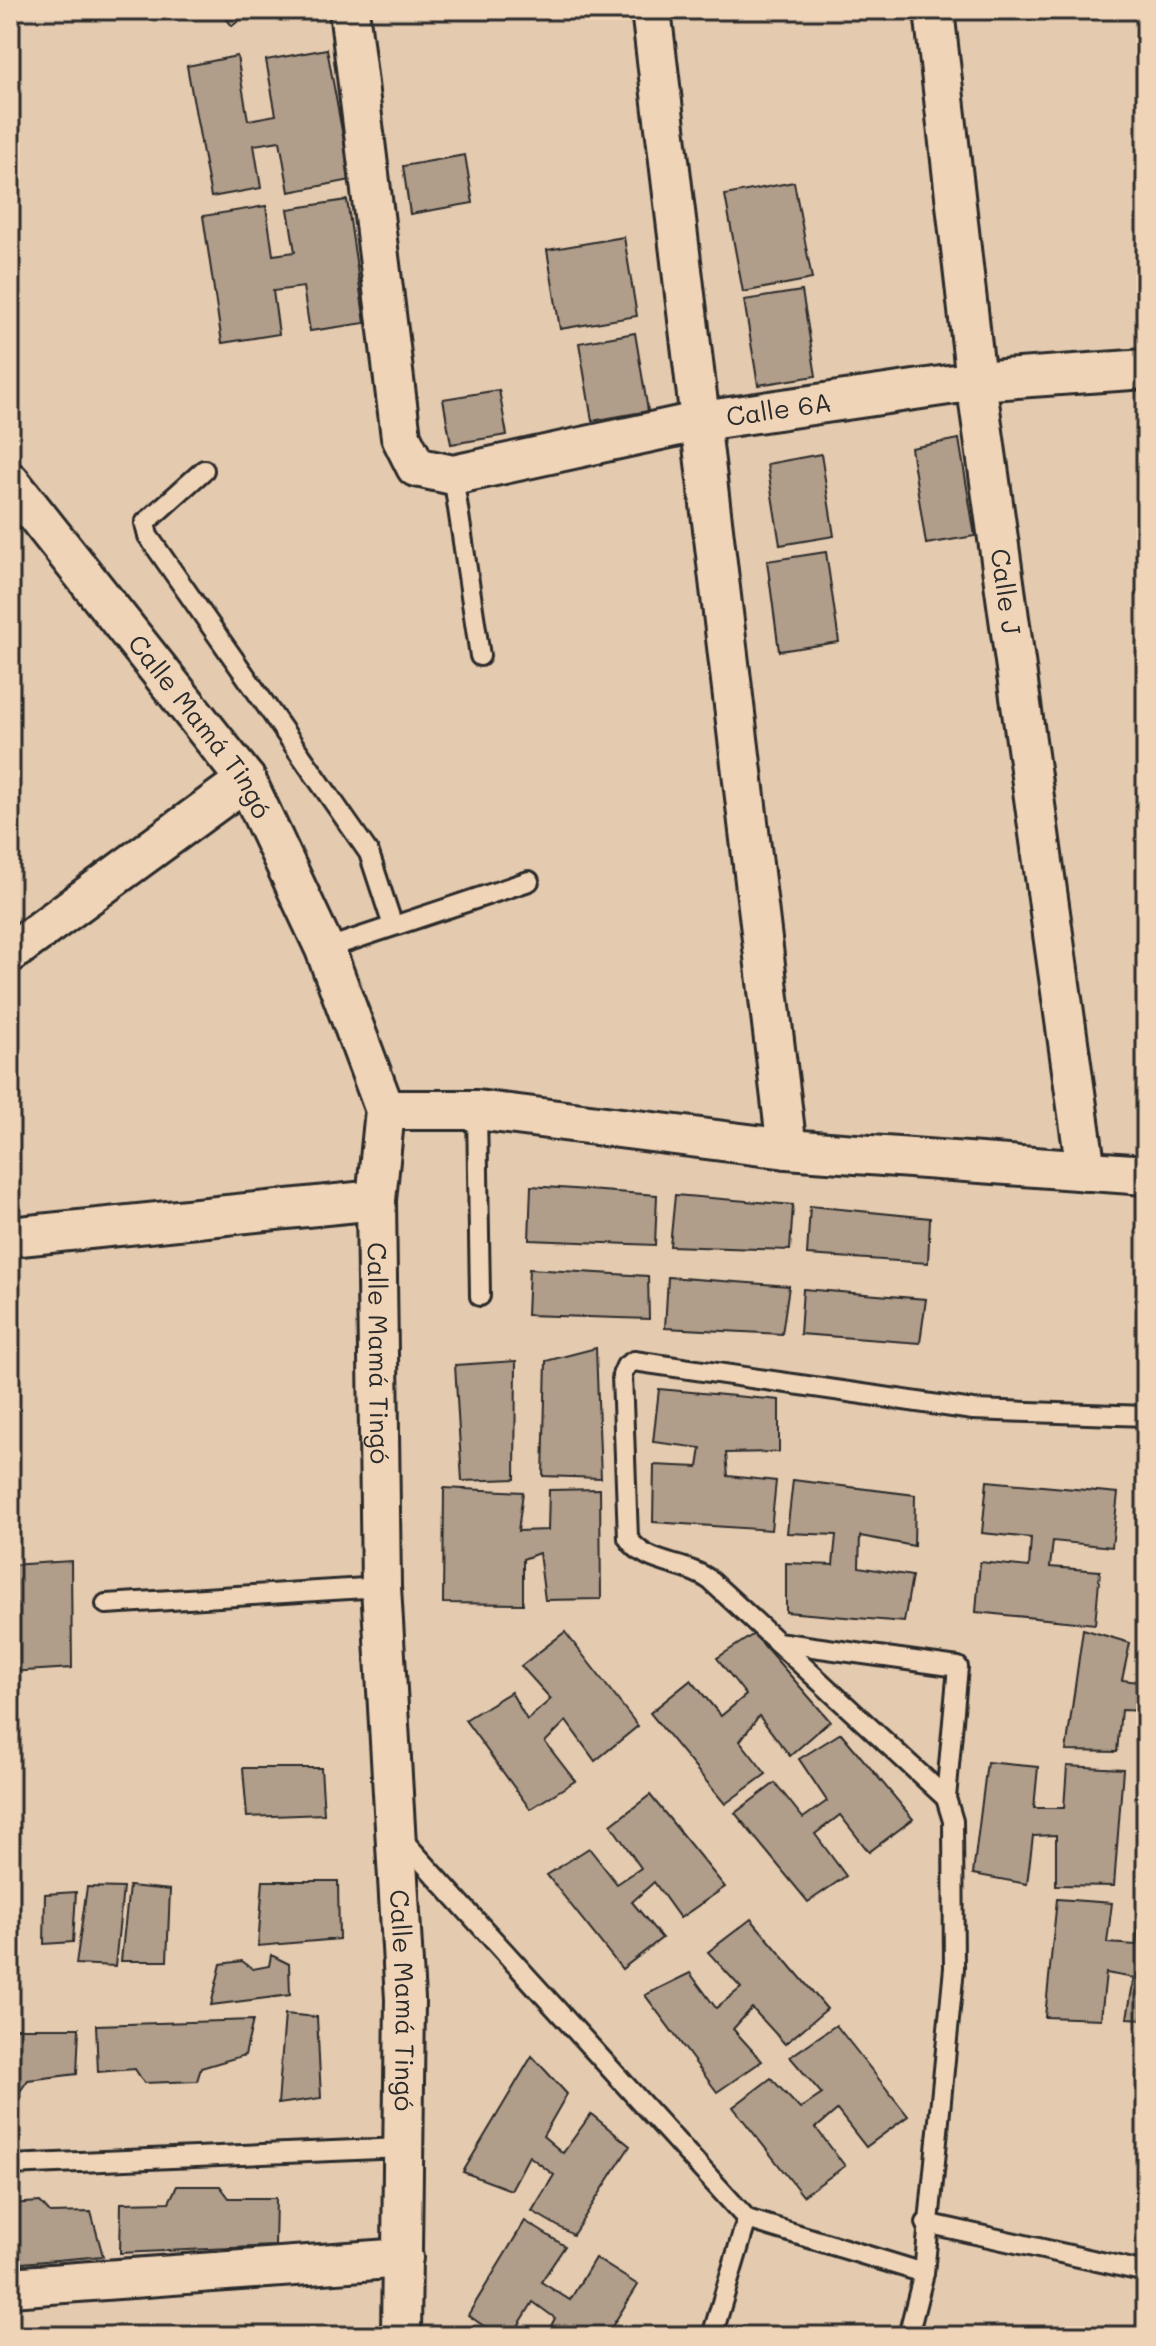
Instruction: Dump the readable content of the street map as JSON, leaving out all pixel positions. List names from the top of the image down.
{
  "streets": {
    "street": ["Calle 6A", "Calle J", "Calle Mamá Tingó"]
  },
  "crossings": [
    ["Calle 6A", "Calle J"]
  ]
}
